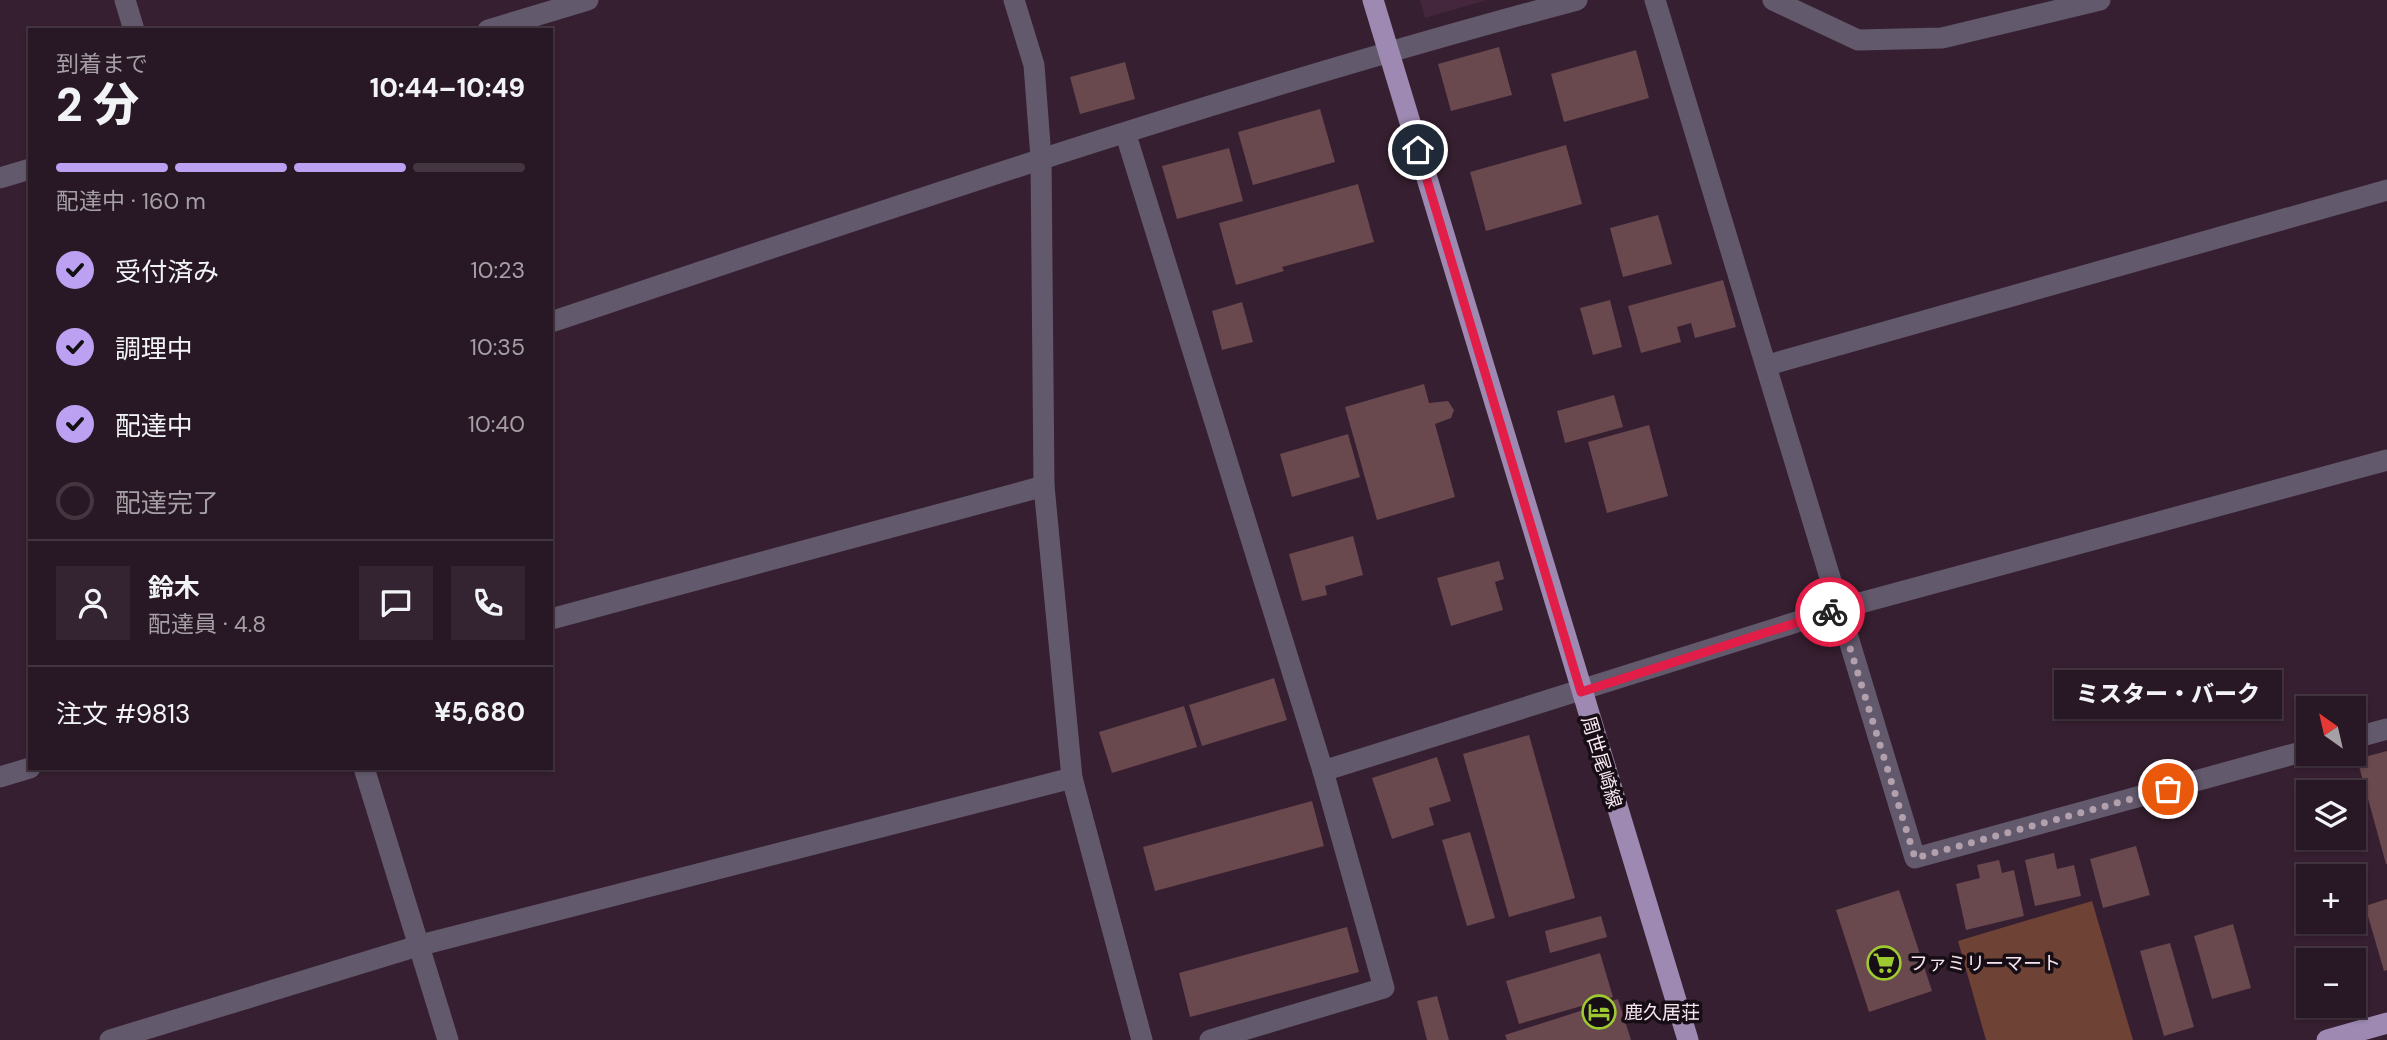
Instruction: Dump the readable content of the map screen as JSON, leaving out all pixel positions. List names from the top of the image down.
{
  "streets": {
    "main road": ["周世尾崎線"]
  },
  "places": {
    "other": ["ミスター・バーク"],
    "supermarket": ["ファミリーマート"],
    "hotel": ["鹿久居荘"]
  },
  "north": "top left",
  "page": {
    "heading": ["2 分", "到着まで", "10:44–10:49"],
    "panel": [
      "鈴木",
      "配達員 · 4.8",
      "注文 #9813",
      "¥5,680"
    ],
    "bar": "配達中 · 160 m",
    "list": [
      ["受付済み", "10:23"],
      ["調理中", "10:35"],
      ["配達中", "10:40"],
      "配達完了"
    ],
    "bubble": "ミスター・バーク",
    "map_buttons": ["+", "−"]
  }
}
